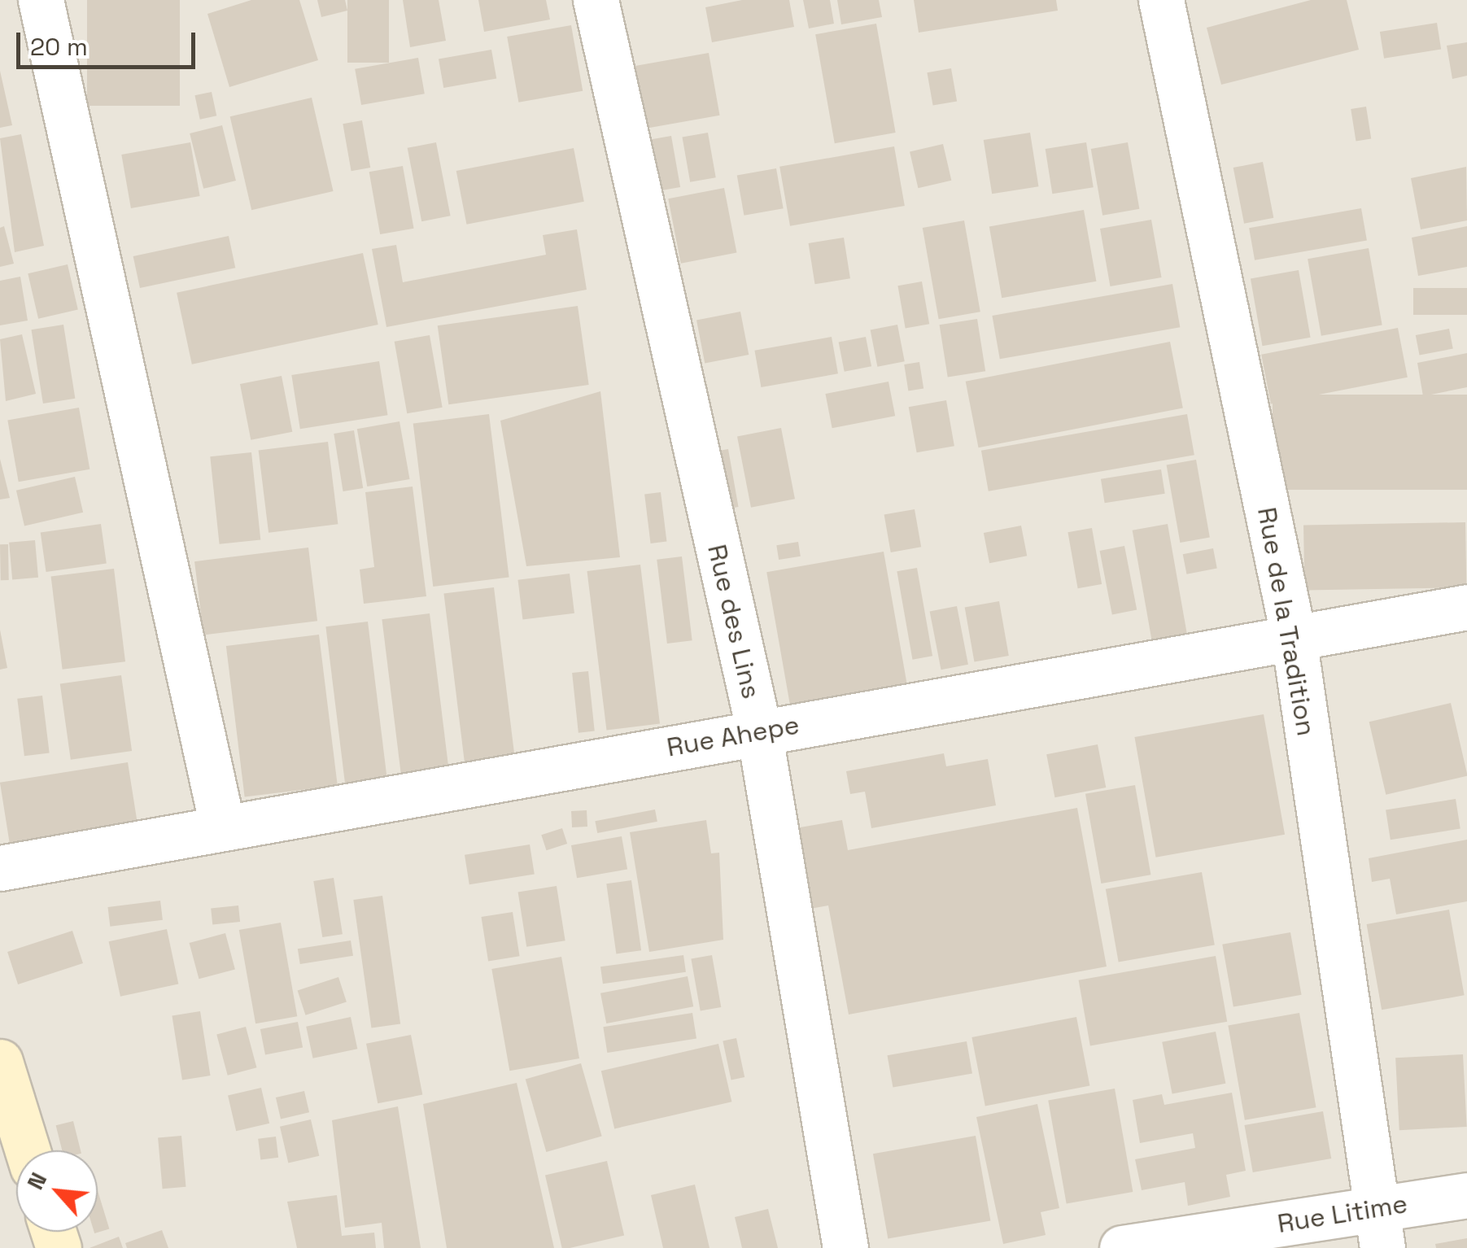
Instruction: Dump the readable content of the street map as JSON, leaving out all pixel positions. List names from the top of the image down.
{
  "streets": {
    "street": [
      "Rue des Lins",
      "Rue de la Tradition",
      "Rue Ahepe",
      "Rue Litime"
    ]
  },
  "crossings": [
    ["Rue des Lins", "Rue Ahepe"],
    ["Rue de la Tradition", "Rue Ahepe"],
    ["Rue de la Tradition", "Rue Litime"]
  ],
  "scale_bar": "20 m",
  "north": "top left"
}
